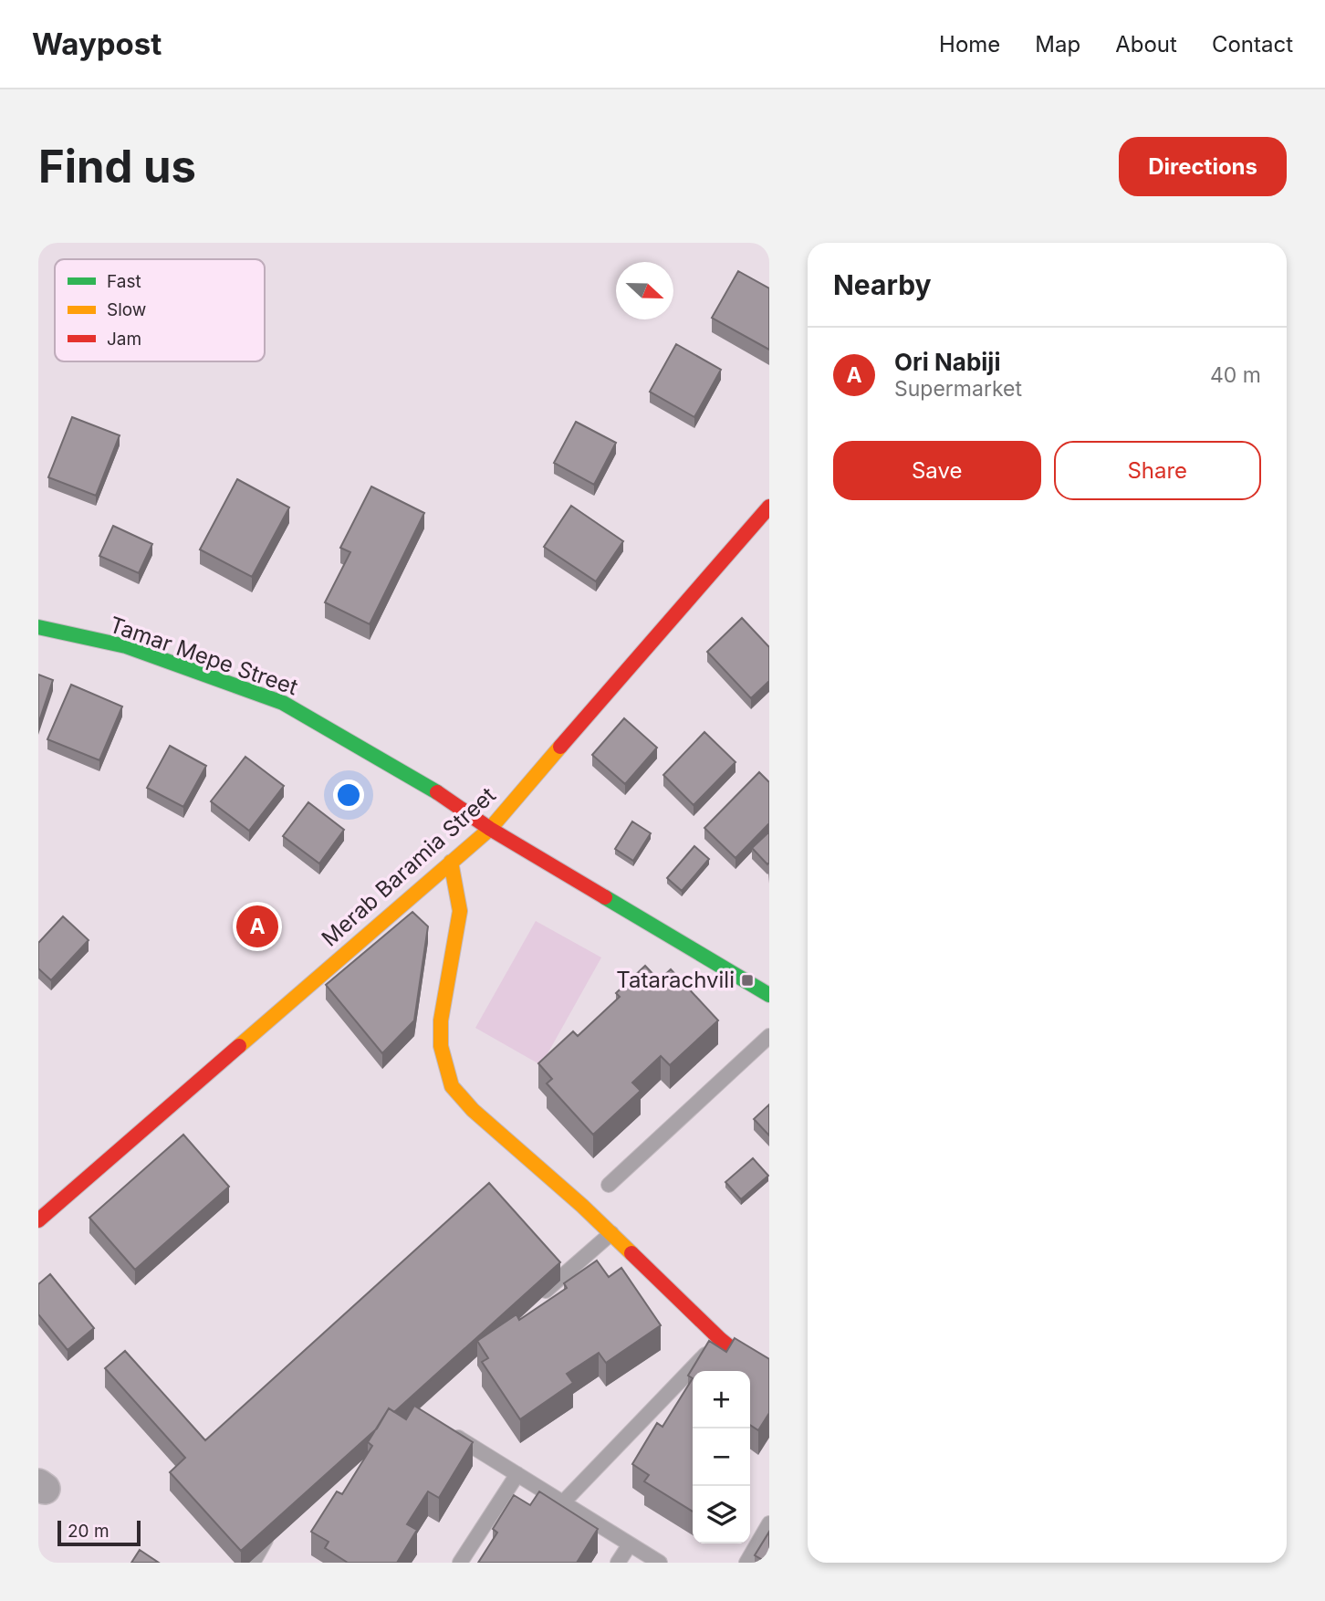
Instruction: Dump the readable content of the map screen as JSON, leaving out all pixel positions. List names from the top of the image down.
{
  "streets": {
    "street": ["Tamar Mepe Street", "Merab Baramia Street"]
  },
  "crossings": [
    ["Tamar Mepe Street", "Merab Baramia Street"]
  ],
  "places": {
    "transit": ["Tatarachvili"]
  },
  "legend": ["Fast", "Slow", "Jam"],
  "scale_bar": "20 m",
  "north": "right",
  "page": {
    "header": "Waypost",
    "nav": [
      "Home",
      "Map",
      "About",
      "Contact"
    ],
    "buttons": [
      "Directions",
      ["Save", "Share"]
    ],
    "title": "Find us",
    "heading": "Nearby",
    "list": [
      {
        "mark": "A",
        "name": "Ori Nabiji",
        "note": "Supermarket",
        "value": "40 m"
      }
    ],
    "pins": "A",
    "map_buttons": ["+", "−"],
    "scale": "20 m"
  }
}
